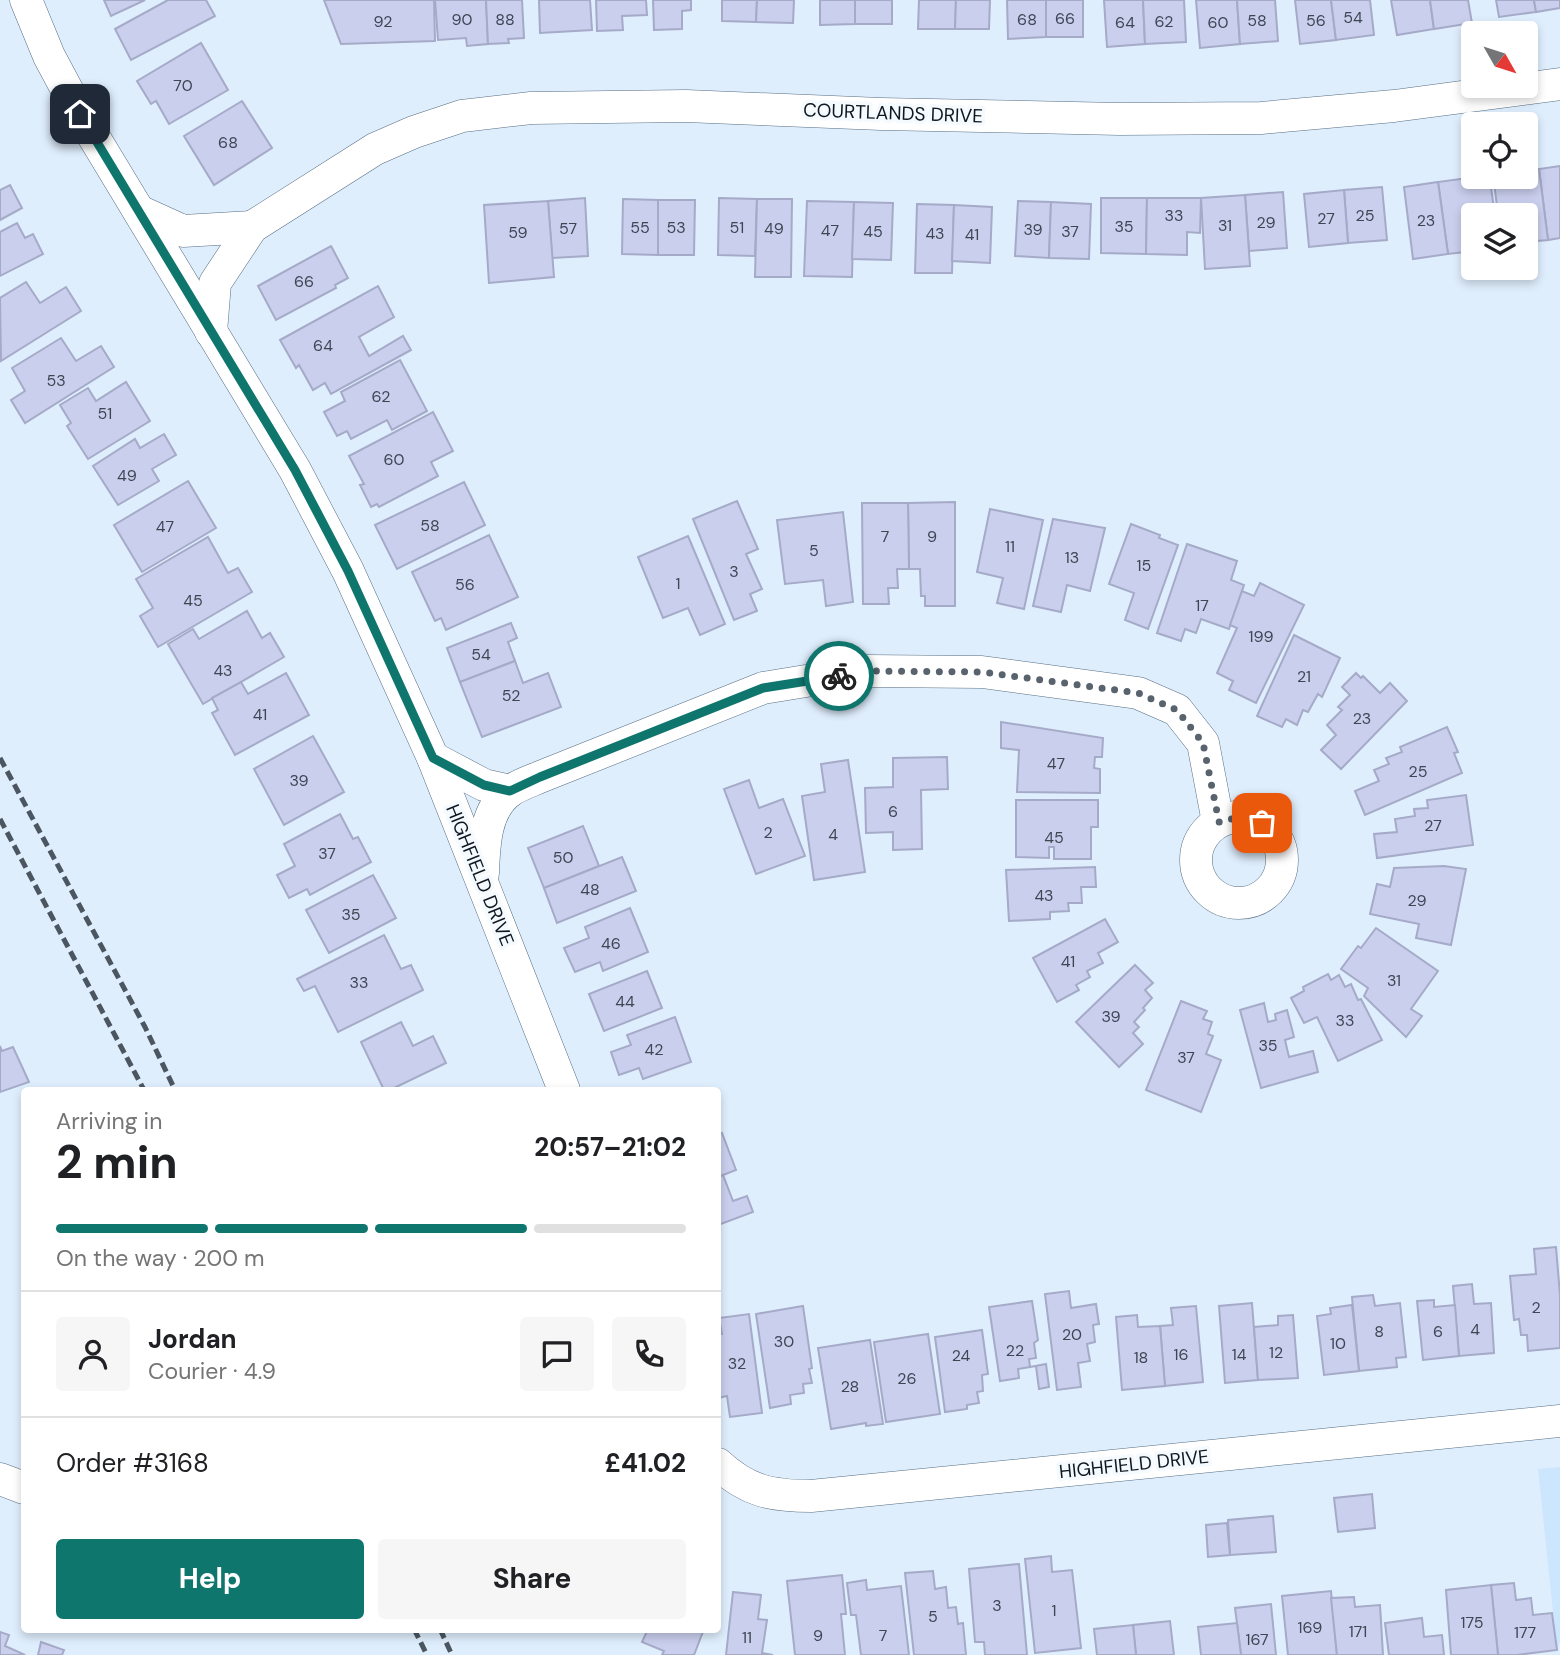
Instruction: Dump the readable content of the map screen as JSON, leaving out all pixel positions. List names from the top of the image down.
{
  "streets": {
    "street": ["COURTLANDS DRIVE", "HIGHFIELD DRIVE"]
  },
  "crossings": [
    ["COURTLANDS DRIVE", "HIGHFIELD DRIVE"]
  ],
  "house_numbers": [
    "54",
    "66",
    "90",
    "88",
    "68",
    "58",
    "56",
    "92",
    "62",
    "64",
    "60",
    "70",
    "68",
    "33",
    "25",
    "27",
    "23",
    "29",
    "31",
    "35",
    "55",
    "53",
    "51",
    "57",
    "49",
    "39",
    "47",
    "45",
    "37",
    "59",
    "43",
    "41",
    "66",
    "64",
    "53",
    "62",
    "51",
    "60",
    "49",
    "58",
    "47",
    "7",
    "9",
    "11",
    "5",
    "13",
    "15",
    "3",
    "1",
    "56",
    "45",
    "17",
    "199",
    "54",
    "43",
    "21",
    "52",
    "41",
    "23",
    "47",
    "25",
    "39",
    "6",
    "27",
    "2",
    "4",
    "45",
    "37",
    "50",
    "48",
    "43",
    "29",
    "35",
    "46",
    "41",
    "31",
    "33",
    "44",
    "39",
    "33",
    "35",
    "42",
    "37",
    "2",
    "4",
    "8",
    "6",
    "20",
    "30",
    "10",
    "22",
    "12",
    "16",
    "14",
    "24",
    "18",
    "32",
    "26",
    "28",
    "3",
    "1",
    "5",
    "175",
    "169",
    "171",
    "177",
    "9",
    "7",
    "11",
    "167"
  ],
  "north": "bottom right",
  "page": {
    "heading": ["2 min", "Arriving in", "20:57–21:02"],
    "panel": [
      "Jordan",
      "Courier · 4.9",
      "Order #3168",
      "£41.02"
    ],
    "bar": "On the way · 200 m",
    "buttons": ["Help", "Share"]
  }
}
